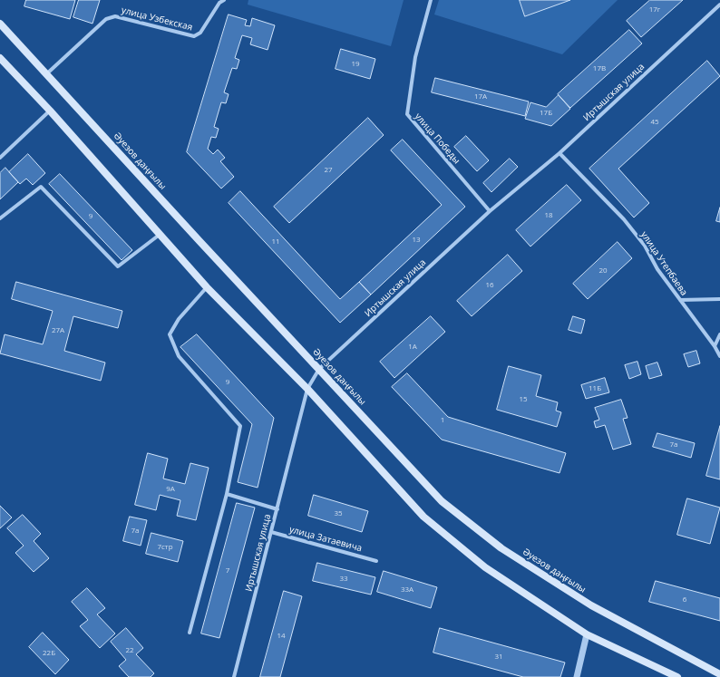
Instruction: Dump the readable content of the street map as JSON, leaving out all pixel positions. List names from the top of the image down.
{
  "streets": {
    "main road": ["Әуезов даңғылы"],
    "street": [
      "улица Узбекская",
      "Иртышская улица",
      "улица Победы",
      "улица Утепбаева",
      "улица Затаевича"
    ]
  },
  "crossings": [
    ["улица Узбекская", "Әуезов даңғылы"],
    ["Иртышская улица", "улица Победы"],
    ["Иртышская улица", "Әуезов даңғылы"],
    ["Иртышская улица", "улица Утепбаева"],
    ["Иртышская улица", "улица Затаевича"]
  ],
  "house_numbers": [
    "17г",
    "19",
    "17В",
    "17А",
    "17Б",
    "45",
    "27",
    "18",
    "9",
    "13",
    "11",
    "20",
    "16",
    "27А",
    "1А",
    "9",
    "11Б",
    "15",
    "1",
    "7а",
    "9А",
    "35",
    "7а",
    "7стр",
    "7",
    "33",
    "33А",
    "6",
    "14",
    "22",
    "22Б",
    "31"
  ]
}
